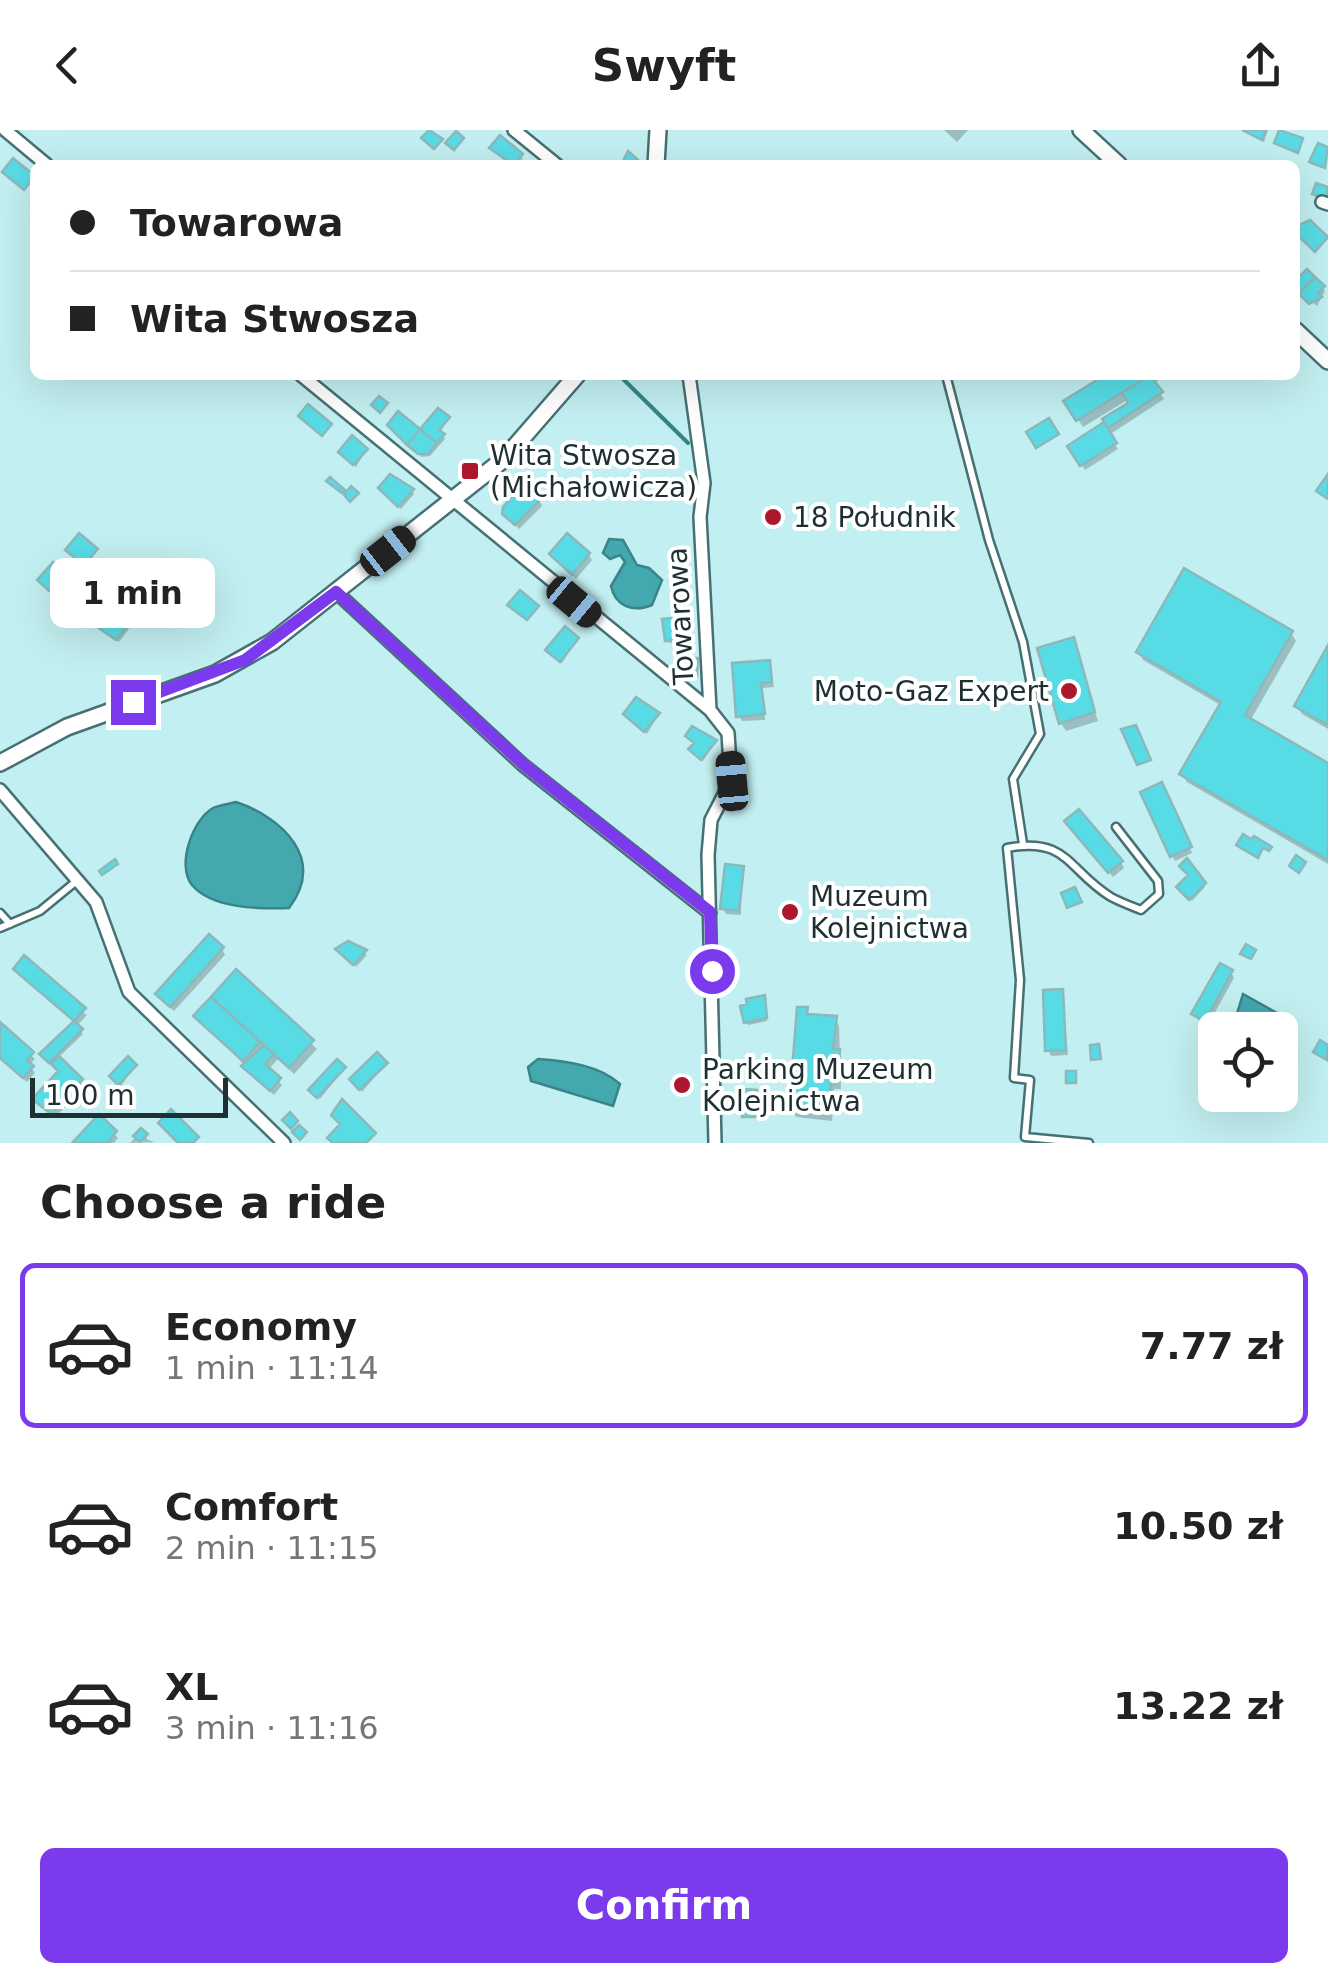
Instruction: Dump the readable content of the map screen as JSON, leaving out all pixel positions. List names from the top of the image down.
{
  "streets": {
    "street": ["Towarowa"]
  },
  "places": {
    "transit": ["Wita Stwosza (Michałowicza)"],
    "other": [
      "18 Południk",
      "Moto-Gaz Expert",
      "Muzeum Kolejnictwa",
      "Parking Muzeum Kolejnictwa"
    ]
  },
  "scale_bar": "100 m",
  "page": {
    "header": "Swyft",
    "banner": ["Towarowa", "Wita Stwosza"],
    "bubble": "1 min",
    "scale": "100 m",
    "heading": "Choose a ride",
    "list": [
      {
        "name": "Economy",
        "note": "1 min · 11:14",
        "value": "7.77 zł"
      },
      {
        "name": "Comfort",
        "note": "2 min · 11:15",
        "value": "10.50 zł"
      },
      {
        "name": "XL",
        "note": "3 min · 11:16",
        "value": "13.22 zł"
      }
    ],
    "buttons": "Confirm"
  }
}
